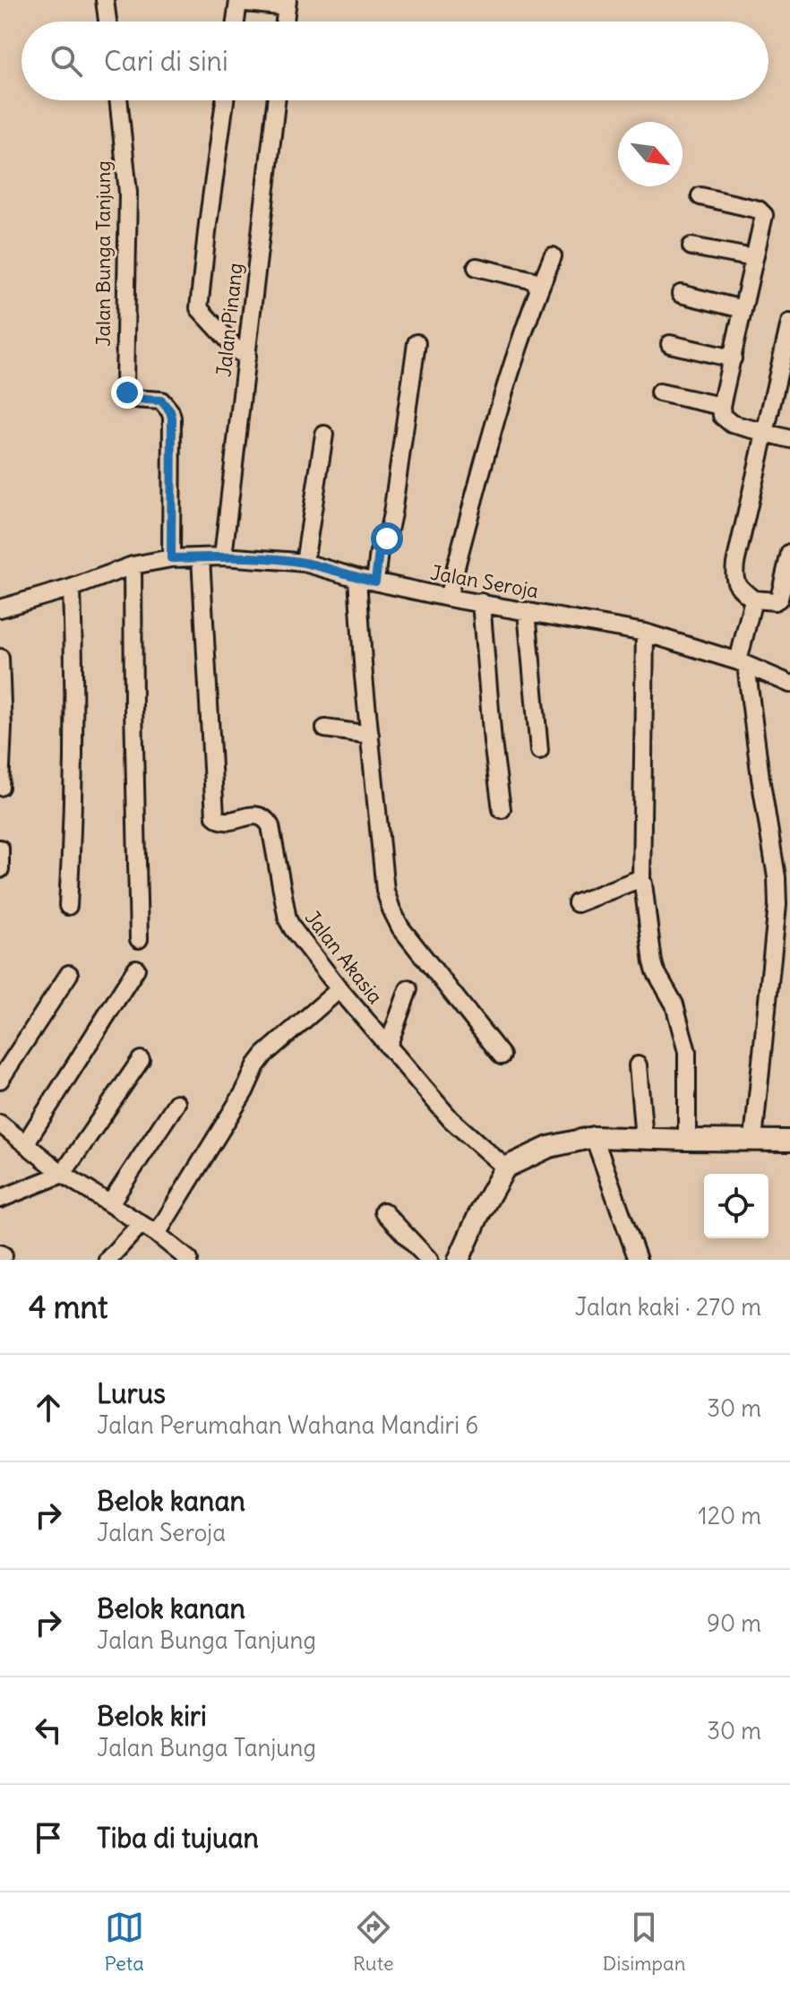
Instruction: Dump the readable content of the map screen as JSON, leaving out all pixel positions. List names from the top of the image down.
{
  "streets": {
    "street": [
      "Jalan Bunga Tanjung",
      "Jalan Pinang",
      "Jalan Seroja",
      "Jalan Akasia"
    ]
  },
  "crossings": [
    ["Jalan Bunga Tanjung", "Jalan Seroja"],
    ["Jalan Pinang", "Jalan Seroja"],
    ["Jalan Seroja", "Jalan Akasia"]
  ],
  "north": "bottom right",
  "page": {
    "search": "Cari di sini",
    "heading": ["4 mnt", "Jalan kaki · 270 m"],
    "list": [
      ["Lurus", "Jalan Perumahan Wahana Mandiri 6", "30 m"],
      ["Belok kanan", "Jalan Seroja", "120 m"],
      ["Belok kanan", "Jalan Bunga Tanjung", "90 m"],
      ["Belok kiri", "Jalan Bunga Tanjung", "30 m"],
      "Tiba di tujuan"
    ],
    "nav": ["Peta", "Rute", "Disimpan"]
  }
}
